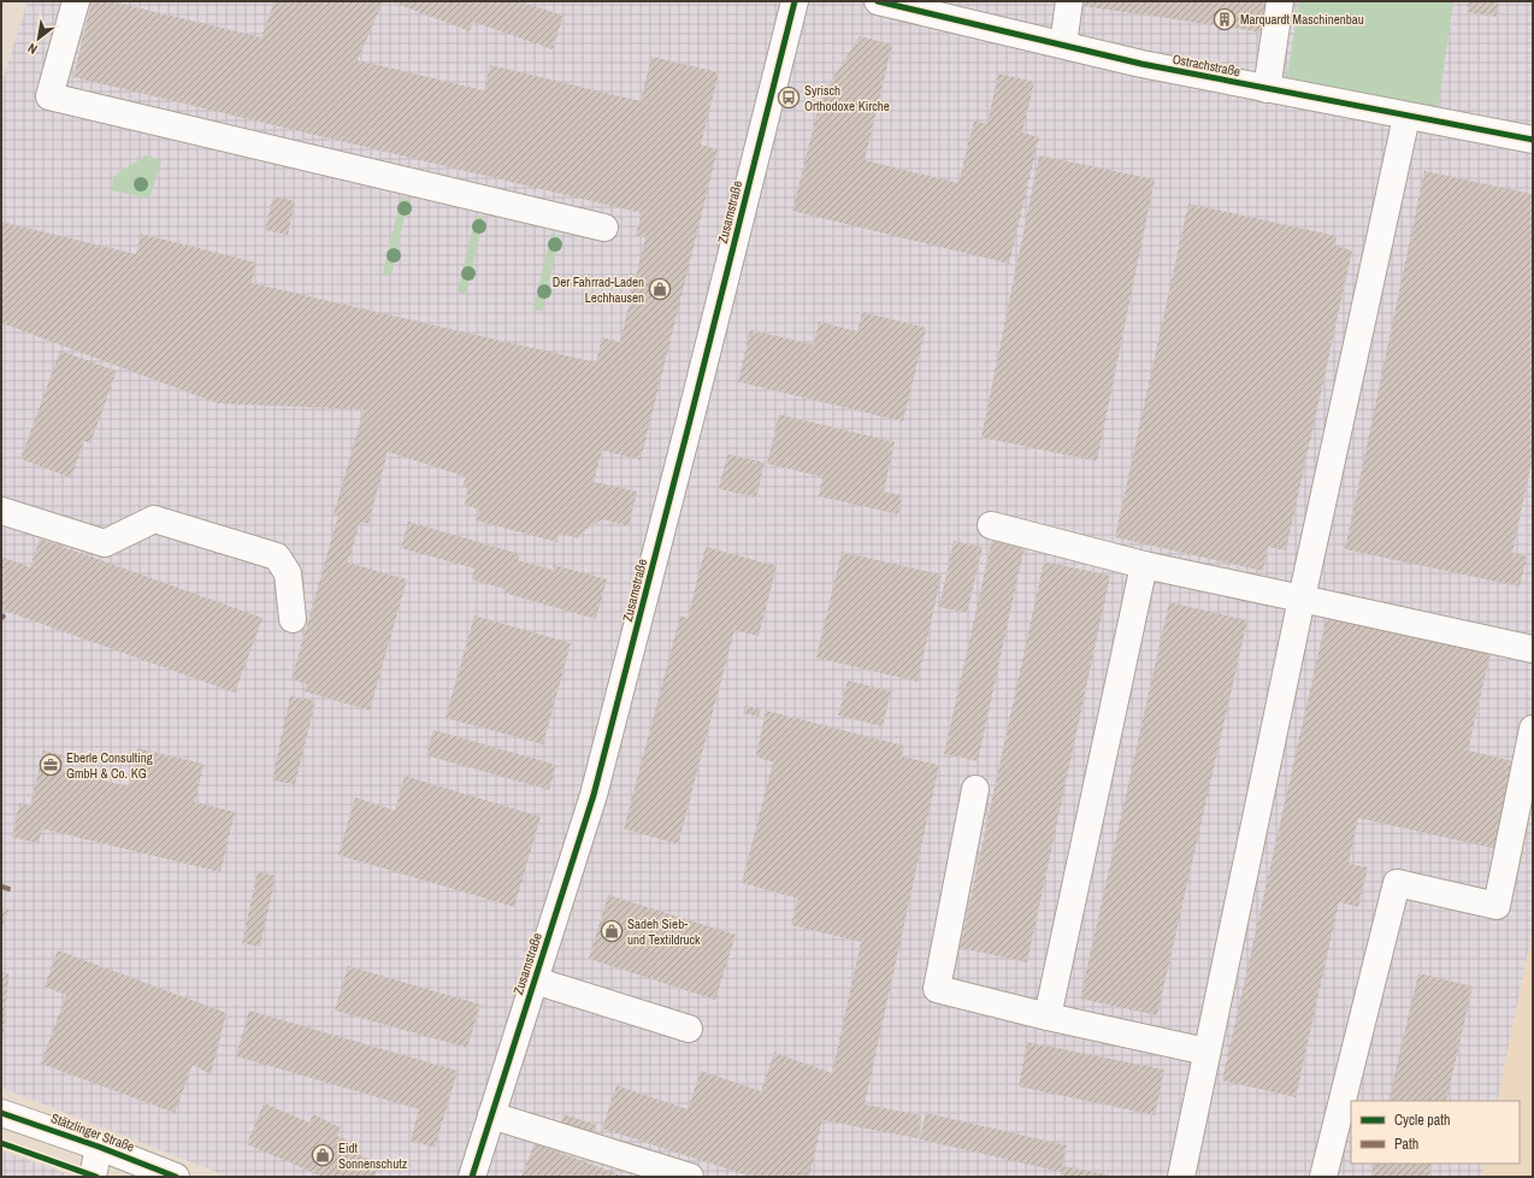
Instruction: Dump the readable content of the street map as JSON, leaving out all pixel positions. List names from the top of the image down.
{
  "streets": {
    "street": ["Ostrachstraße", "Zusamstraße", "Stätzlinger Straße"]
  },
  "places": {
    "building": ["Marquardt Maschinenbau"],
    "bus stop": ["Syrisch Orthodoxe Kirche"],
    "shop": ["Der Fahrrad-Laden Lechhausen", "Sadeh Sieb- und Textildruck", "Eidt Sonnenschutz"],
    "office": ["Eberle Consulting GmbH & Co. KG"]
  },
  "legend": ["Cycle path", "Path"],
  "north": "bottom left"
}
